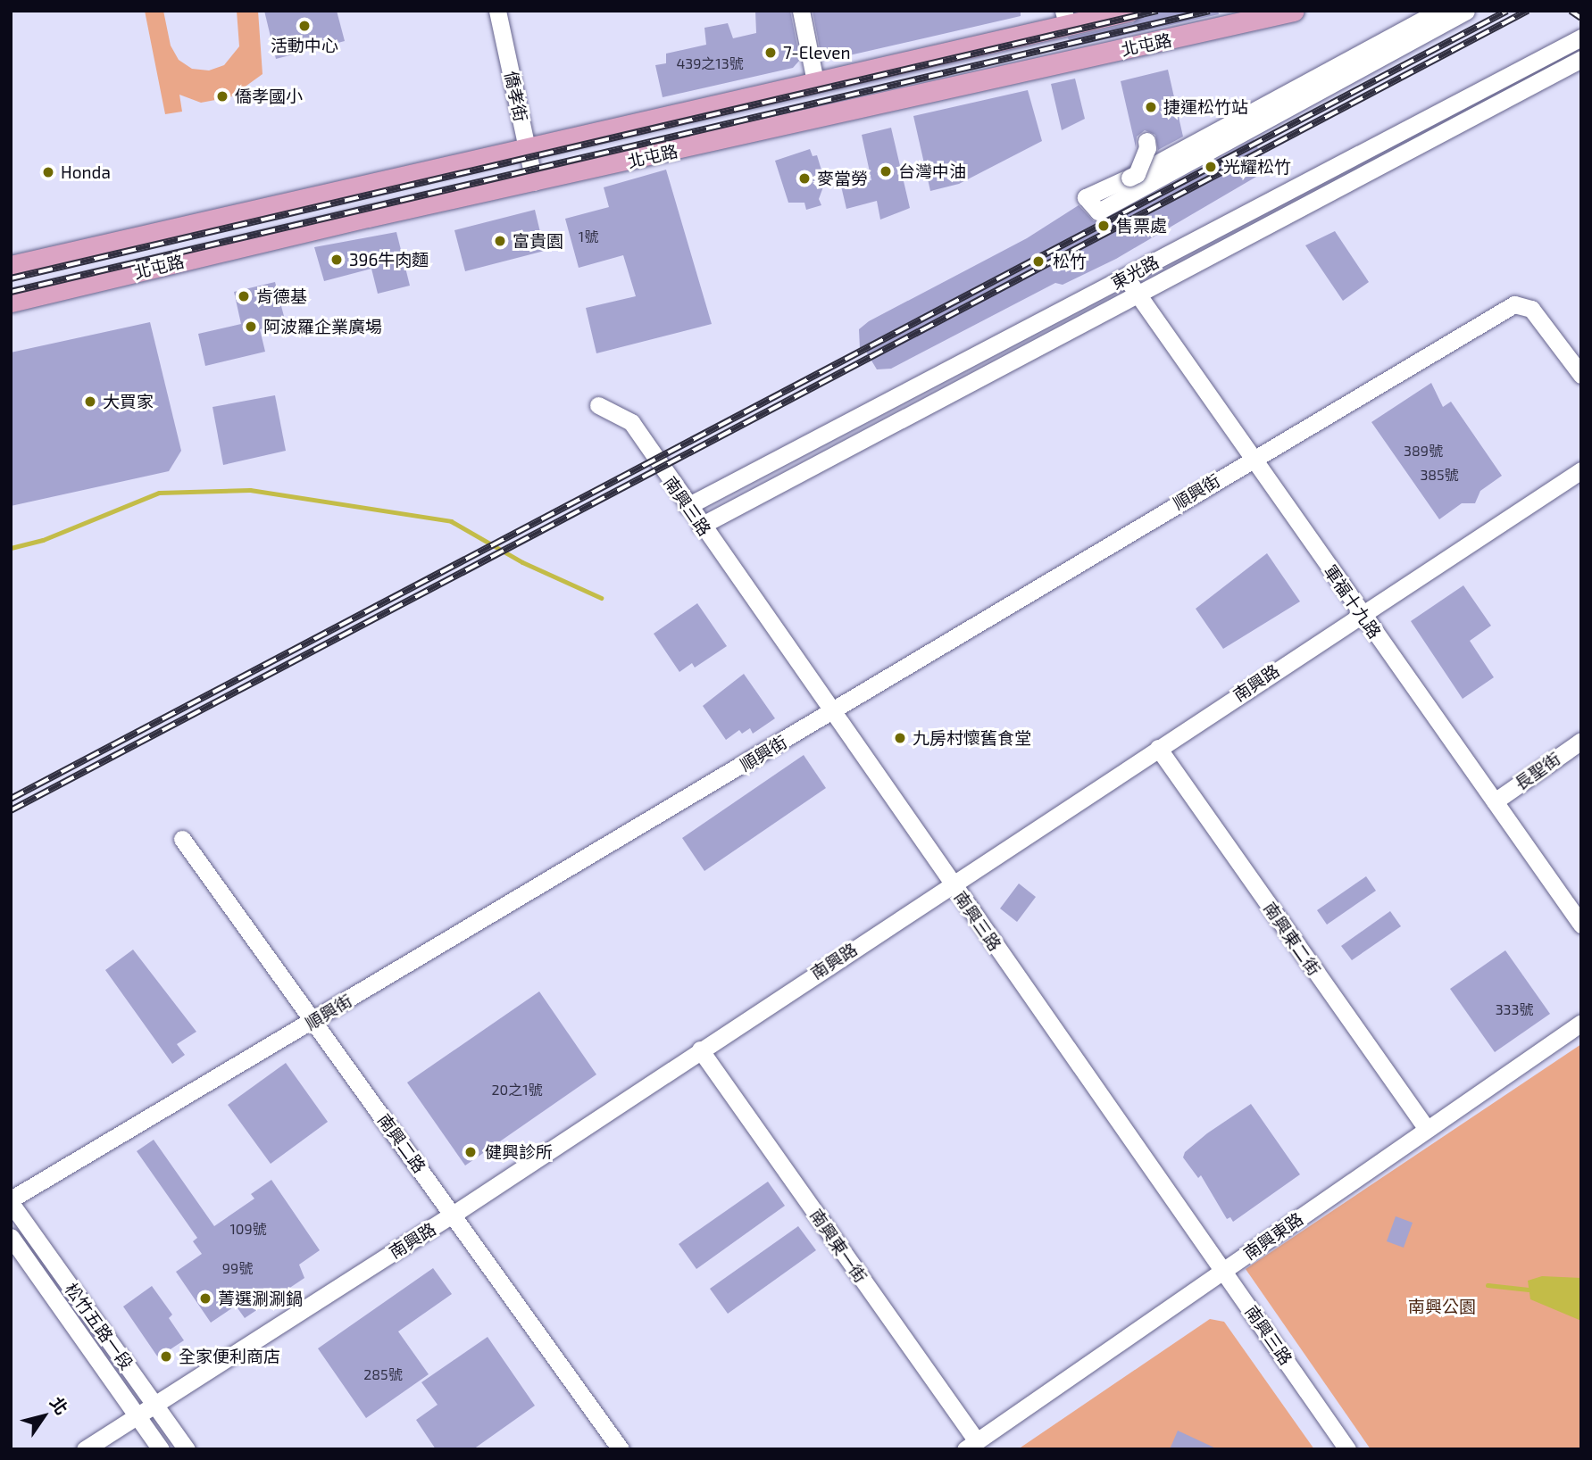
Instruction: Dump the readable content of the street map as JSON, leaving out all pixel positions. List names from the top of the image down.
{
  "streets": {
    "main road": ["北屯路"],
    "street": [
      "僑孝街",
      "東光路",
      "順興街",
      "南興三路",
      "軍福十九路",
      "南興路",
      "長聖街",
      "南興東二街",
      "南興二路",
      "南興東路",
      "南興東一街",
      "松竹五路一段"
    ]
  },
  "crossings": [
    ["北屯路", "僑孝街"],
    ["東光路", "南興三路"],
    ["東光路", "軍福十九路"],
    ["順興街", "南興三路"],
    ["順興街", "軍福十九路"],
    ["順興街", "南興二路"],
    ["順興街", "松竹五路一段"],
    ["南興三路", "南興路"],
    ["南興三路", "南興東路"],
    ["軍福十九路", "南興路"],
    ["軍福十九路", "長聖街"],
    ["南興路", "南興東二街"],
    ["南興路", "南興二路"],
    ["南興路", "南興東一街"],
    ["南興路", "松竹五路一段"],
    ["南興東二街", "南興東路"],
    ["南興東路", "南興東一街"]
  ],
  "parks": ["南興公園"],
  "places": [
    "活動中心",
    "7-Eleven",
    "僑孝國小",
    "捷運松竹站",
    "光耀松竹",
    "台灣中油",
    "Honda",
    "麥當勞",
    "售票處",
    "富貴園",
    "396牛肉麵",
    "松竹",
    "肯德基",
    "阿波羅企業廣場",
    "大買家",
    "九房村懷舊食堂",
    "健興診所",
    "菁選涮涮鍋",
    "全家便利商店"
  ],
  "house_numbers": [
    "439之13號",
    "1號",
    "389號",
    "385號",
    "333號",
    "20之1號",
    "109號",
    "99號",
    "285號"
  ],
  "north": "top right"
}
